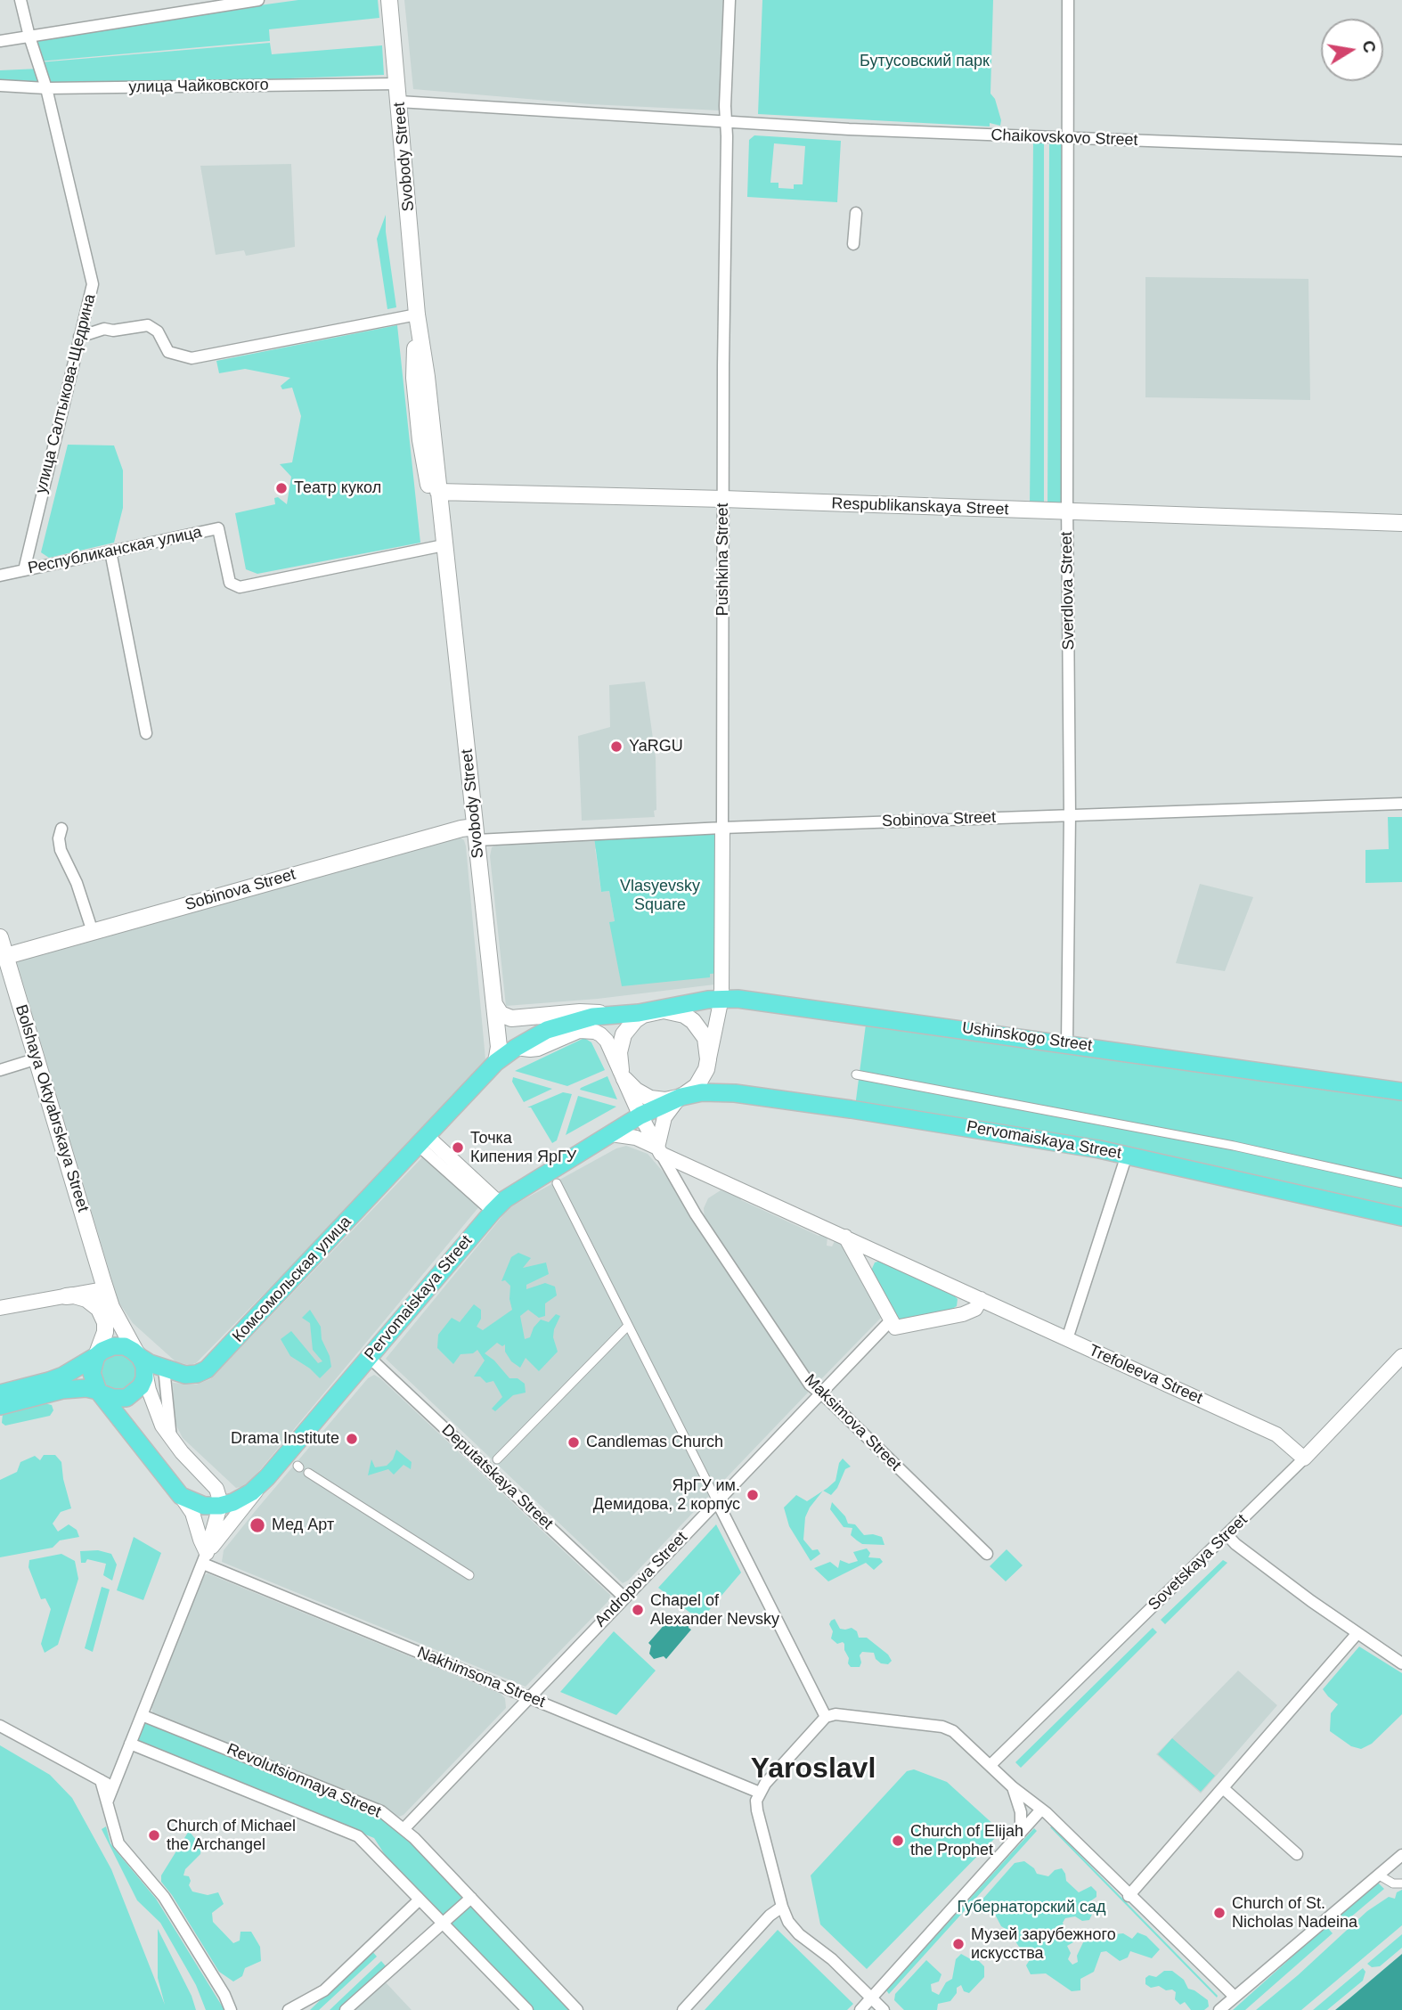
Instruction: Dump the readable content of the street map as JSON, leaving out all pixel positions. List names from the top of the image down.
{
  "streets": {
    "main road": [
      "Svobody Street",
      "Respublikanskaya Street",
      "Sobinova Street",
      "Ushinskogo Street",
      "Bolshaya Oktyabrskaya Street",
      "Pervomaiskaya Street",
      "Комсомольская улица"
    ],
    "street": [
      "улица Чайковского",
      "Chaikovskovo Street",
      "улица Салтыкова-Щедрина",
      "Республиканская улица",
      "Pushkina Street",
      "Sverdlova Street",
      "Trefoleeva Street",
      "Maksimova Street",
      "Deputatskaya Street",
      "Sovetskaya Street",
      "Andropova Street",
      "Nakhimsona Street",
      "Revolutsionnaya Street"
    ]
  },
  "crossings": [
    ["улица Чайковского", "Svobody Street"],
    ["улица Чайковского", "улица Салтыкова-Щедрина"],
    ["Chaikovskovo Street", "Pushkina Street"],
    ["Chaikovskovo Street", "Sverdlova Street"],
    ["Svobody Street", "Respublikanskaya Street"],
    ["Svobody Street", "Республиканская улица"],
    ["Svobody Street", "Sobinova Street"],
    ["Svobody Street", "Комсомольская улица"],
    ["улица Салтыкова-Щедрина", "Республиканская улица"],
    ["Respublikanskaya Street", "Pushkina Street"],
    ["Respublikanskaya Street", "Sverdlova Street"],
    ["Pushkina Street", "Sobinova Street"],
    ["Pushkina Street", "Ushinskogo Street"],
    ["Pushkina Street", "Pervomaiskaya Street"],
    ["Sverdlova Street", "Sobinova Street"],
    ["Sverdlova Street", "Ushinskogo Street"],
    ["Sobinova Street", "Bolshaya Oktyabrskaya Street"],
    ["Ushinskogo Street", "Pervomaiskaya Street"],
    ["Pervomaiskaya Street", "Trefoleeva Street"],
    ["Pervomaiskaya Street", "Deputatskaya Street"],
    ["Trefoleeva Street", "Maksimova Street"],
    ["Trefoleeva Street", "Sovetskaya Street"],
    ["Maksimova Street", "Andropova Street"],
    ["Deputatskaya Street", "Andropova Street"],
    ["Andropova Street", "Nakhimsona Street"],
    ["Andropova Street", "Revolutsionnaya Street"]
  ],
  "districts": ["Yaroslavl"],
  "parks": ["Бутусовский парк", "Vlasyevsky Square", "Губернаторский сад"],
  "places": [
    "Театр кукол",
    "YaRGU",
    "Точка Кипения ЯрГУ",
    "Drama Institute",
    "Candlemas Church",
    "ЯрГУ им. Демидова, 2 корпус",
    "Мед Арт",
    "Chapel of Alexander Nevsky",
    "Church of Michael the Archangel",
    "Church of Elijah the Prophet",
    "Church of St. Nicholas Nadeina",
    "Музей зарубежного искусства"
  ],
  "north": "right"
}
